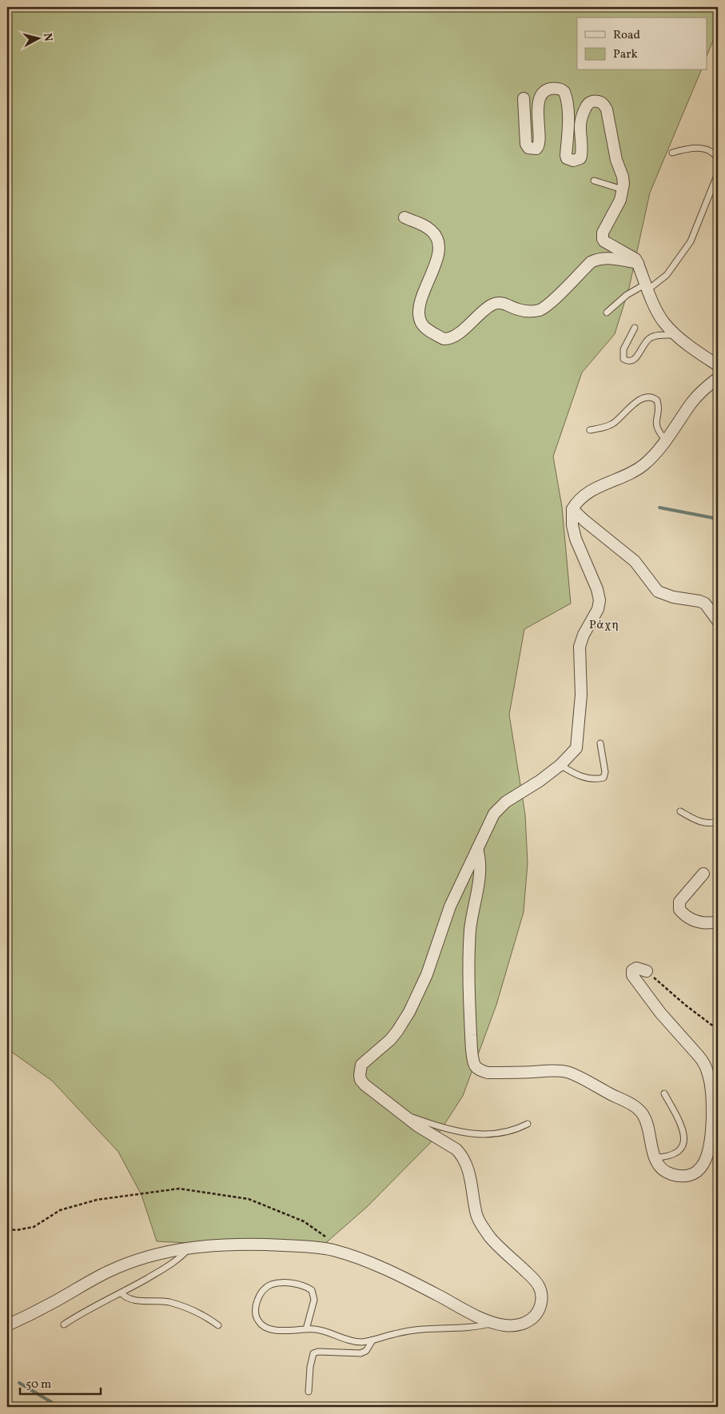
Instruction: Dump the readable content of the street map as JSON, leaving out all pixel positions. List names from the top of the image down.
{
  "districts": ["Ράχη"],
  "legend": ["Road", "Park"],
  "scale_bar": "50 m",
  "north": "right"
}
